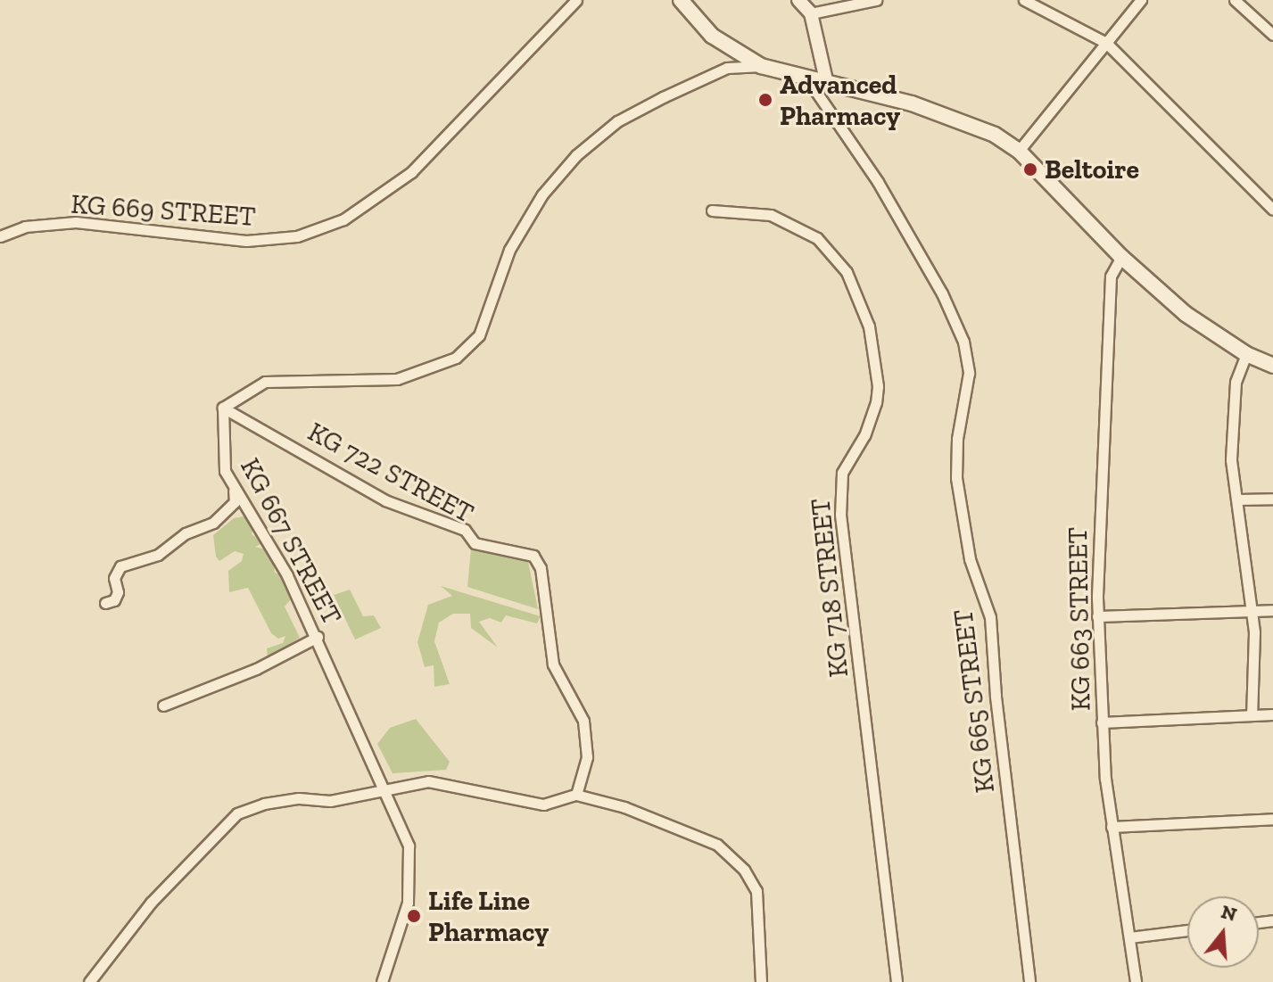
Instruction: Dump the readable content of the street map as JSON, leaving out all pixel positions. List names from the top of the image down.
{
  "streets": {
    "street": [
      "KG 669 STREET",
      "KG 722 STREET",
      "KG 667 STREET",
      "KG 718 STREET",
      "KG 663 STREET",
      "KG 665 STREET"
    ]
  },
  "crossings": [
    ["KG 722 STREET", "KG 667 STREET"]
  ],
  "places": ["Advanced Pharmacy", "Beltoire", "Life Line Pharmacy"],
  "north": "top"
}
